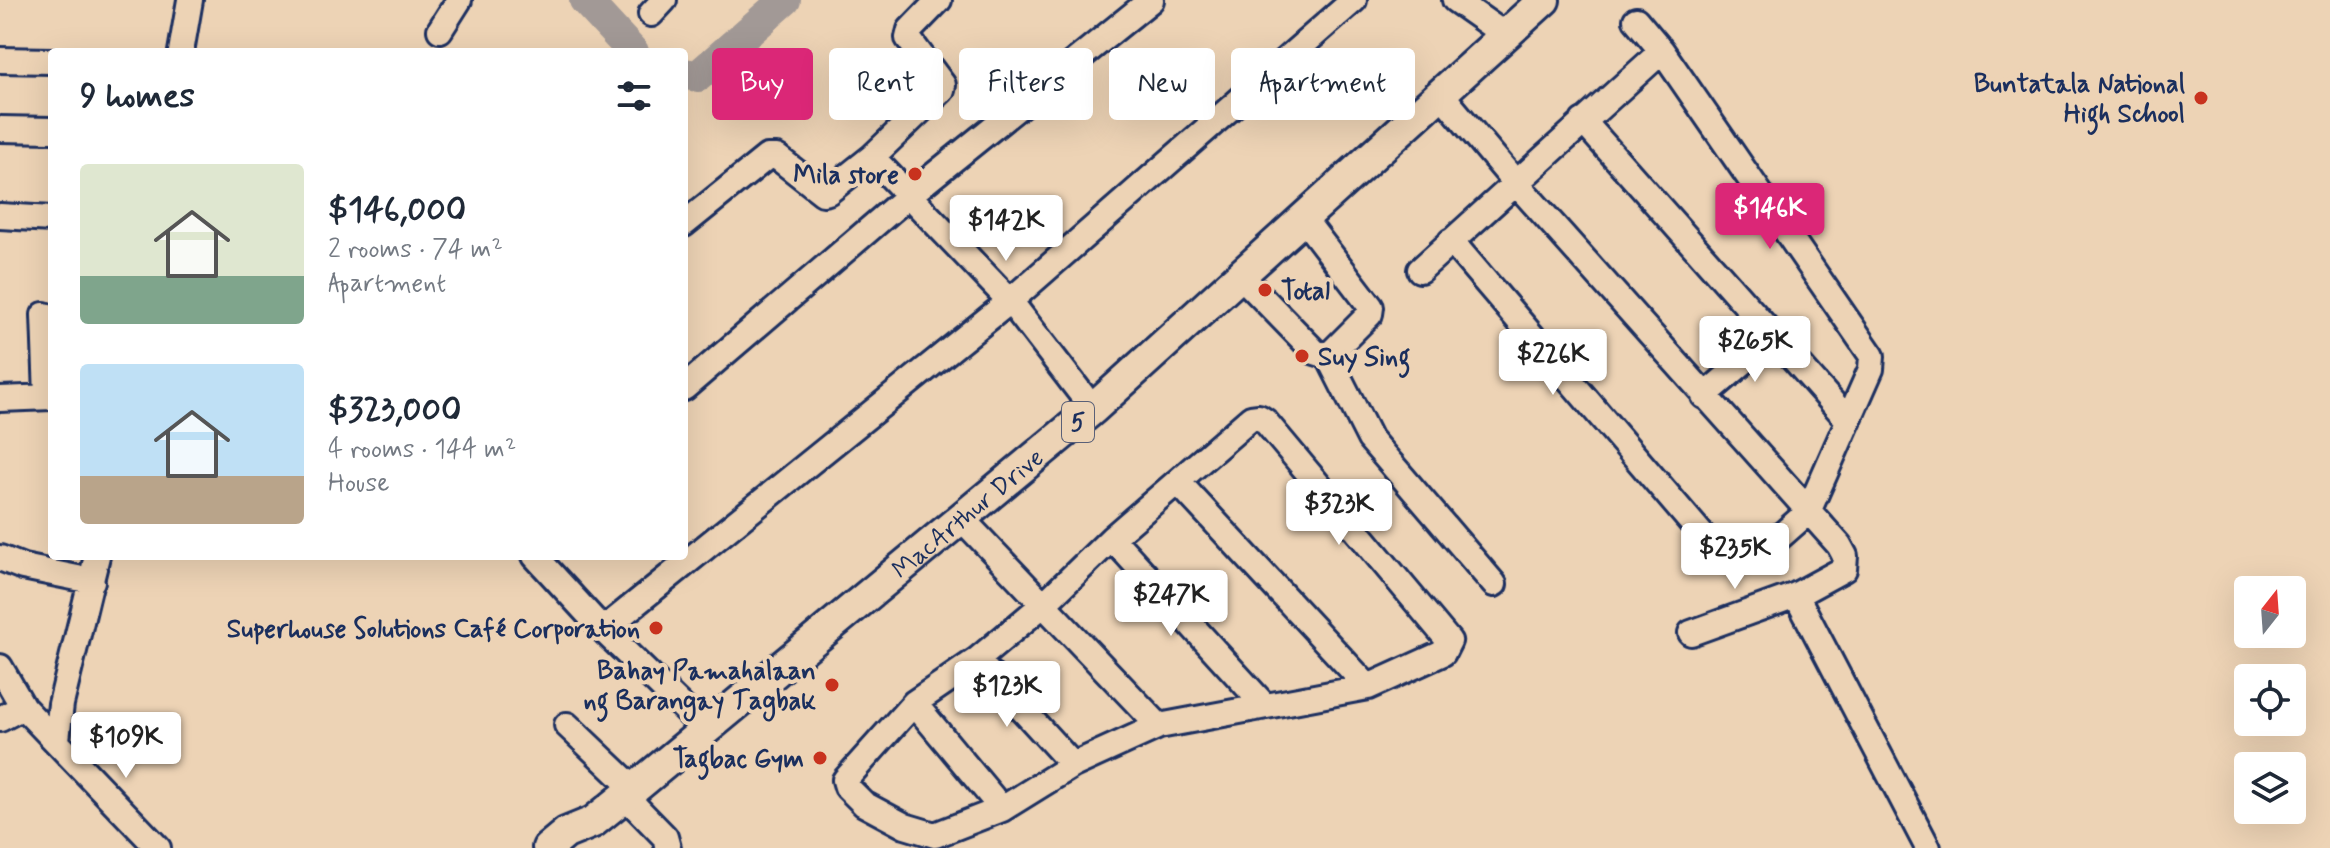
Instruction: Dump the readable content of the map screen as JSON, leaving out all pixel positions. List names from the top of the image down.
{
  "streets": {
    "main road": ["5", "MacArthur Drive"]
  },
  "places": [
    "Buntatala National High School",
    "Mila store",
    "Total",
    "Suy Sing",
    "Superhouse Solutions Café Corporation",
    "Bahay Pamahalaan ng Barangay Tagbak",
    "Tagbac Gym"
  ],
  "north": "top",
  "page": {
    "chip": [
      "Buy",
      "Rent",
      "Filters",
      "New",
      "Apartment"
    ],
    "heading": "9 homes",
    "list": [
      {
        "name": "$146,000",
        "note": "2 rooms · 74 m² · Apartment"
      },
      {
        "name": "$323,000",
        "note": "4 rooms · 144 m² · House"
      }
    ],
    "price": [
      "$146K",
      "$142K",
      "$265K",
      "$226K",
      "$323K",
      "$235K",
      "$247K",
      "$123K",
      "$109K"
    ]
  }
}
